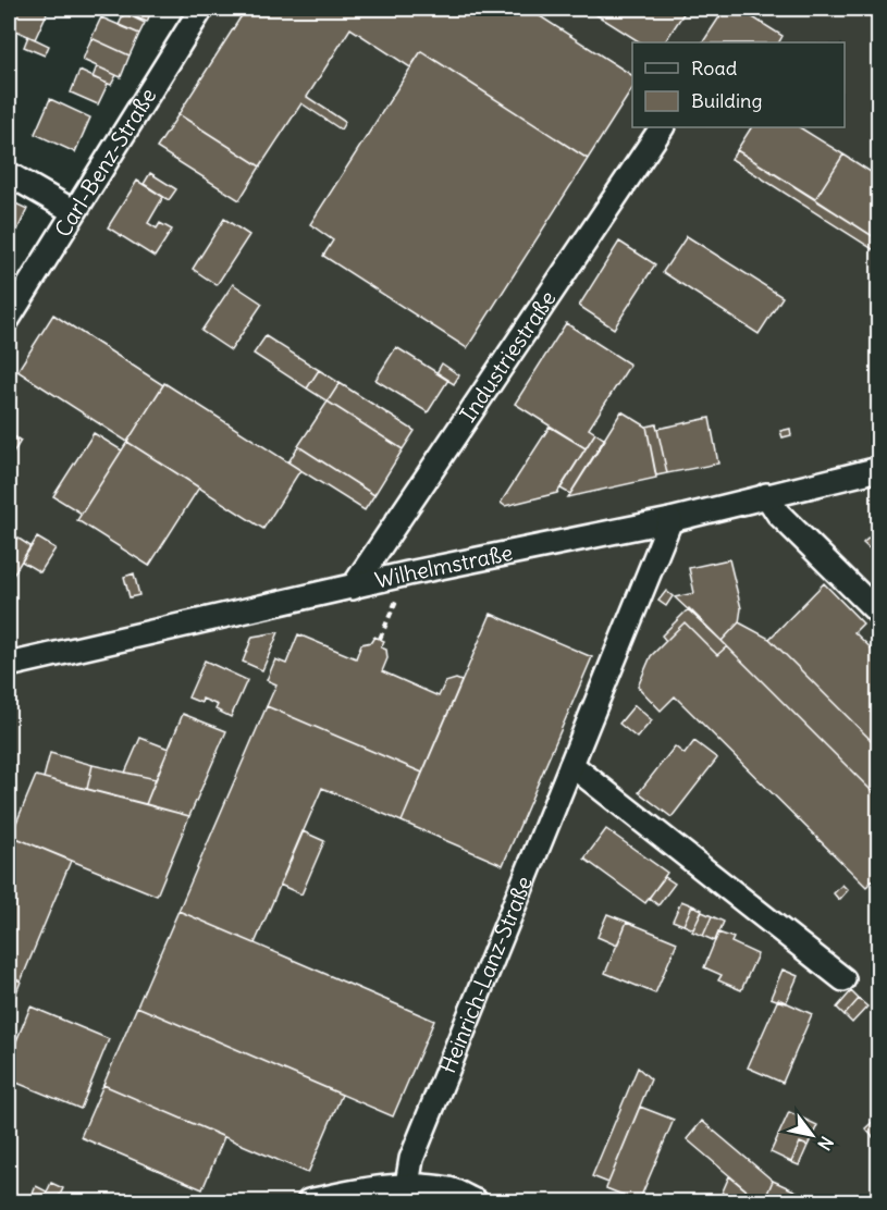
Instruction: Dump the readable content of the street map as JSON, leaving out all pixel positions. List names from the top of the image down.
{
  "streets": {
    "street": [
      "Carl-Benz-Straße",
      "Industriestraße",
      "Wilhelmstraße",
      "Heinrich-Lanz-Straße"
    ]
  },
  "crossings": [
    ["Industriestraße", "Wilhelmstraße"],
    ["Wilhelmstraße", "Heinrich-Lanz-Straße"]
  ],
  "legend": ["Road", "Building"],
  "north": "bottom right"
}
